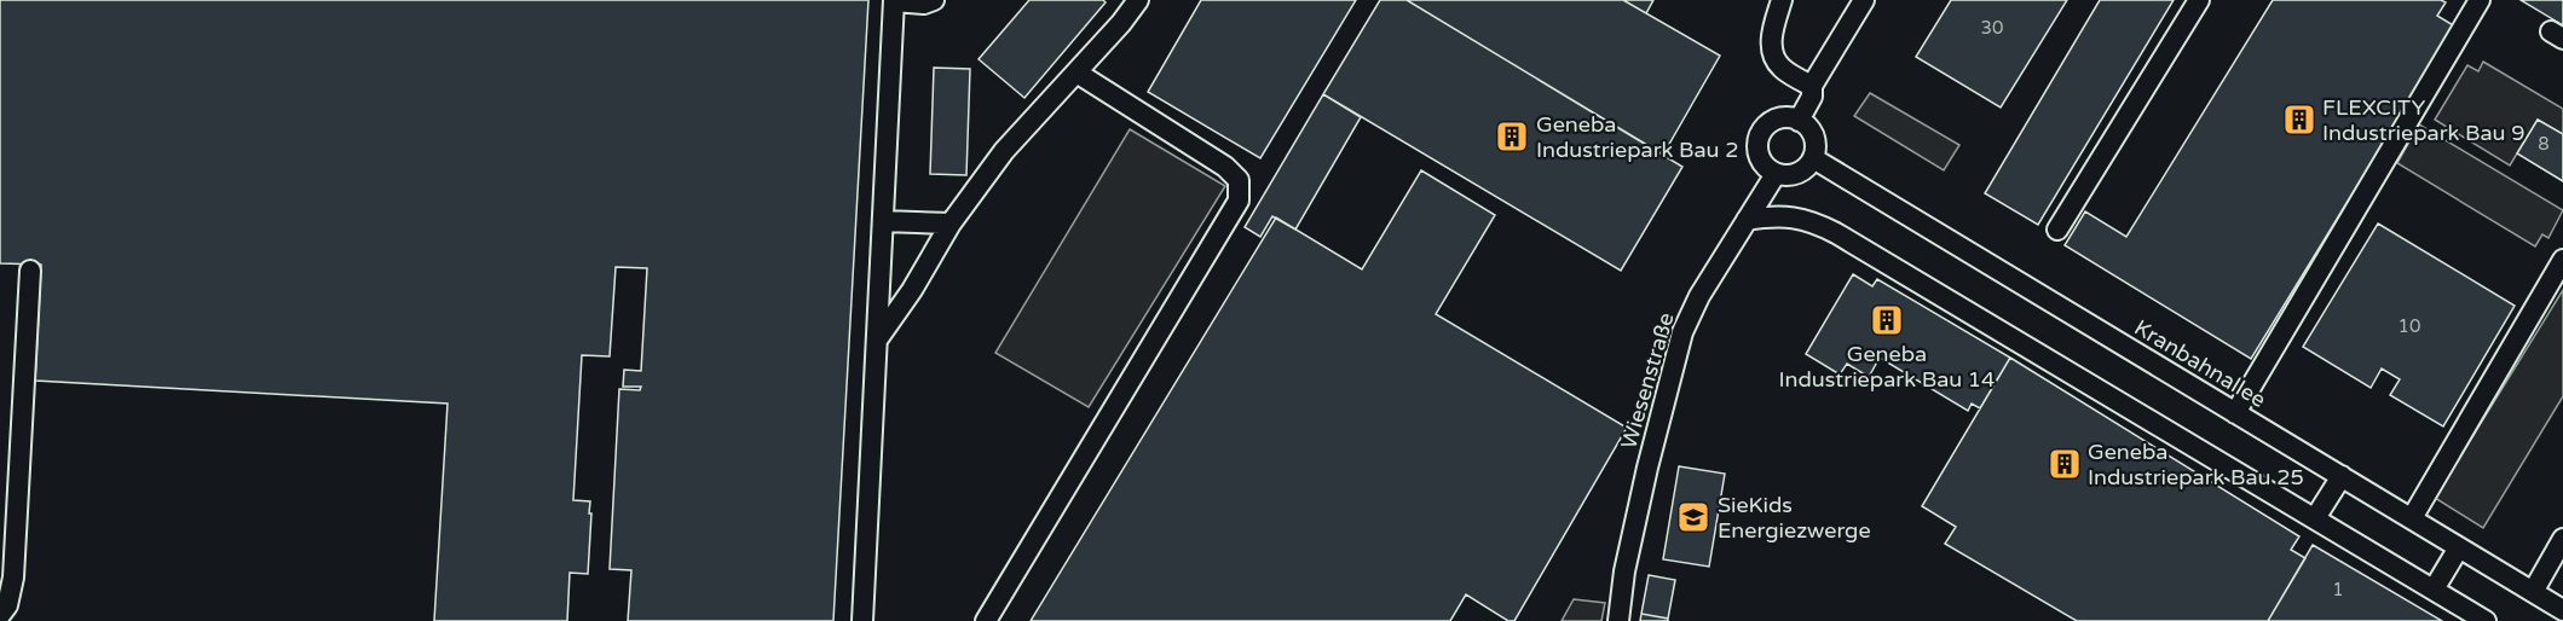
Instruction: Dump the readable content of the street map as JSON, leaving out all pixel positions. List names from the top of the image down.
{
  "streets": {
    "street": ["Kranbahnallee", "Wiesenstraße"]
  },
  "crossings": [
    ["Kranbahnallee", "Wiesenstraße"]
  ],
  "places": {
    "building": [
      "FLEXCITY Industriepark Bau 9",
      "Geneba Industriepark Bau 2",
      "Geneba Industriepark Bau 14",
      "Geneba Industriepark Bau 25"
    ],
    "school or university": ["SieKids Energiezwerge"]
  },
  "house_numbers": [
    "30",
    "8",
    "10",
    "1"
  ]
}
